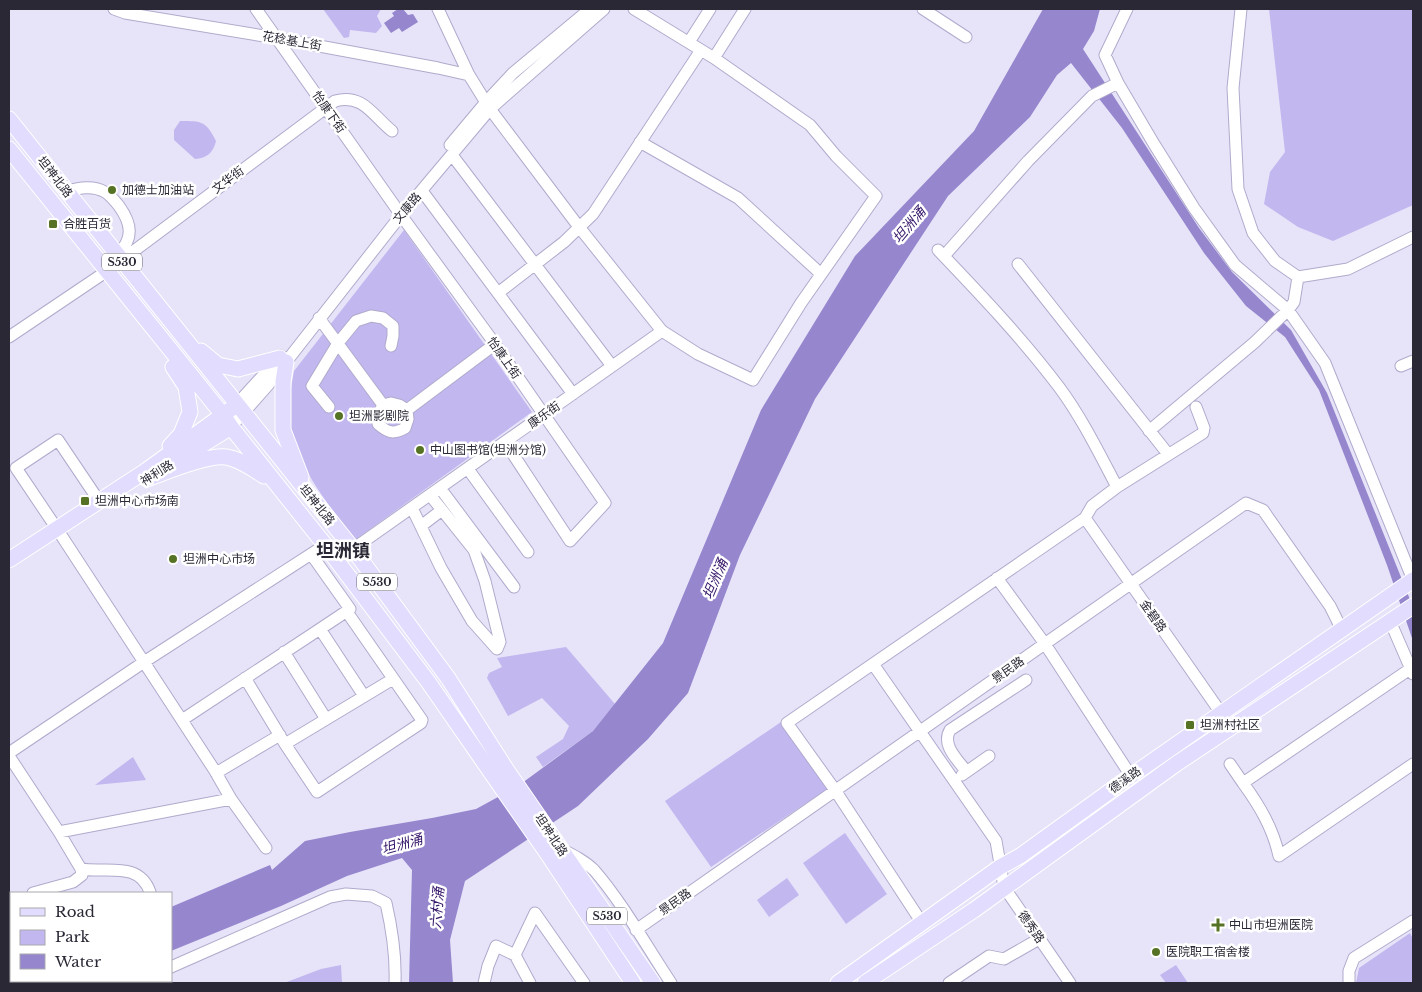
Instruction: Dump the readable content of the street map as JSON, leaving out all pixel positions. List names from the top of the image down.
{
  "streets": {
    "main road": [
      "坦神北路",
      "S530",
      "神利路",
      "德溪路"
    ],
    "street": [
      "花稔基上街",
      "怡康下街",
      "文华街",
      "文康路",
      "怡康上街",
      "康乐街",
      "金碧路",
      "景民路",
      "德秀路"
    ]
  },
  "crossings": [
    ["花稔基上街", "怡康下街"],
    ["怡康下街", "文华街"],
    ["怡康下街", "文康路"],
    ["怡康下街", "怡康上街"],
    ["坦神北路", "文华街"],
    ["坦神北路", "康乐街"],
    ["坦神北路", "神利路"],
    ["文康路", "怡康上街"],
    ["怡康上街", "康乐街"],
    ["金碧路", "景民路"],
    ["金碧路", "德溪路"],
    ["景民路", "德溪路"],
    ["景民路", "德秀路"],
    ["德溪路", "德秀路"]
  ],
  "districts": ["坦洲镇"],
  "water": ["坦洲涌", "六村涌"],
  "places": {
    "other": [
      "加德士加油站",
      "坦洲影剧院",
      "中山图书馆(坦洲分馆)",
      "坦洲中心市场",
      "医院职工宿舍楼"
    ],
    "transit": ["合胜百货", "坦洲中心市场南", "坦洲村社区"],
    "health": ["中山市坦洲医院"]
  },
  "legend": ["Road", "Park", "Water"]
}
